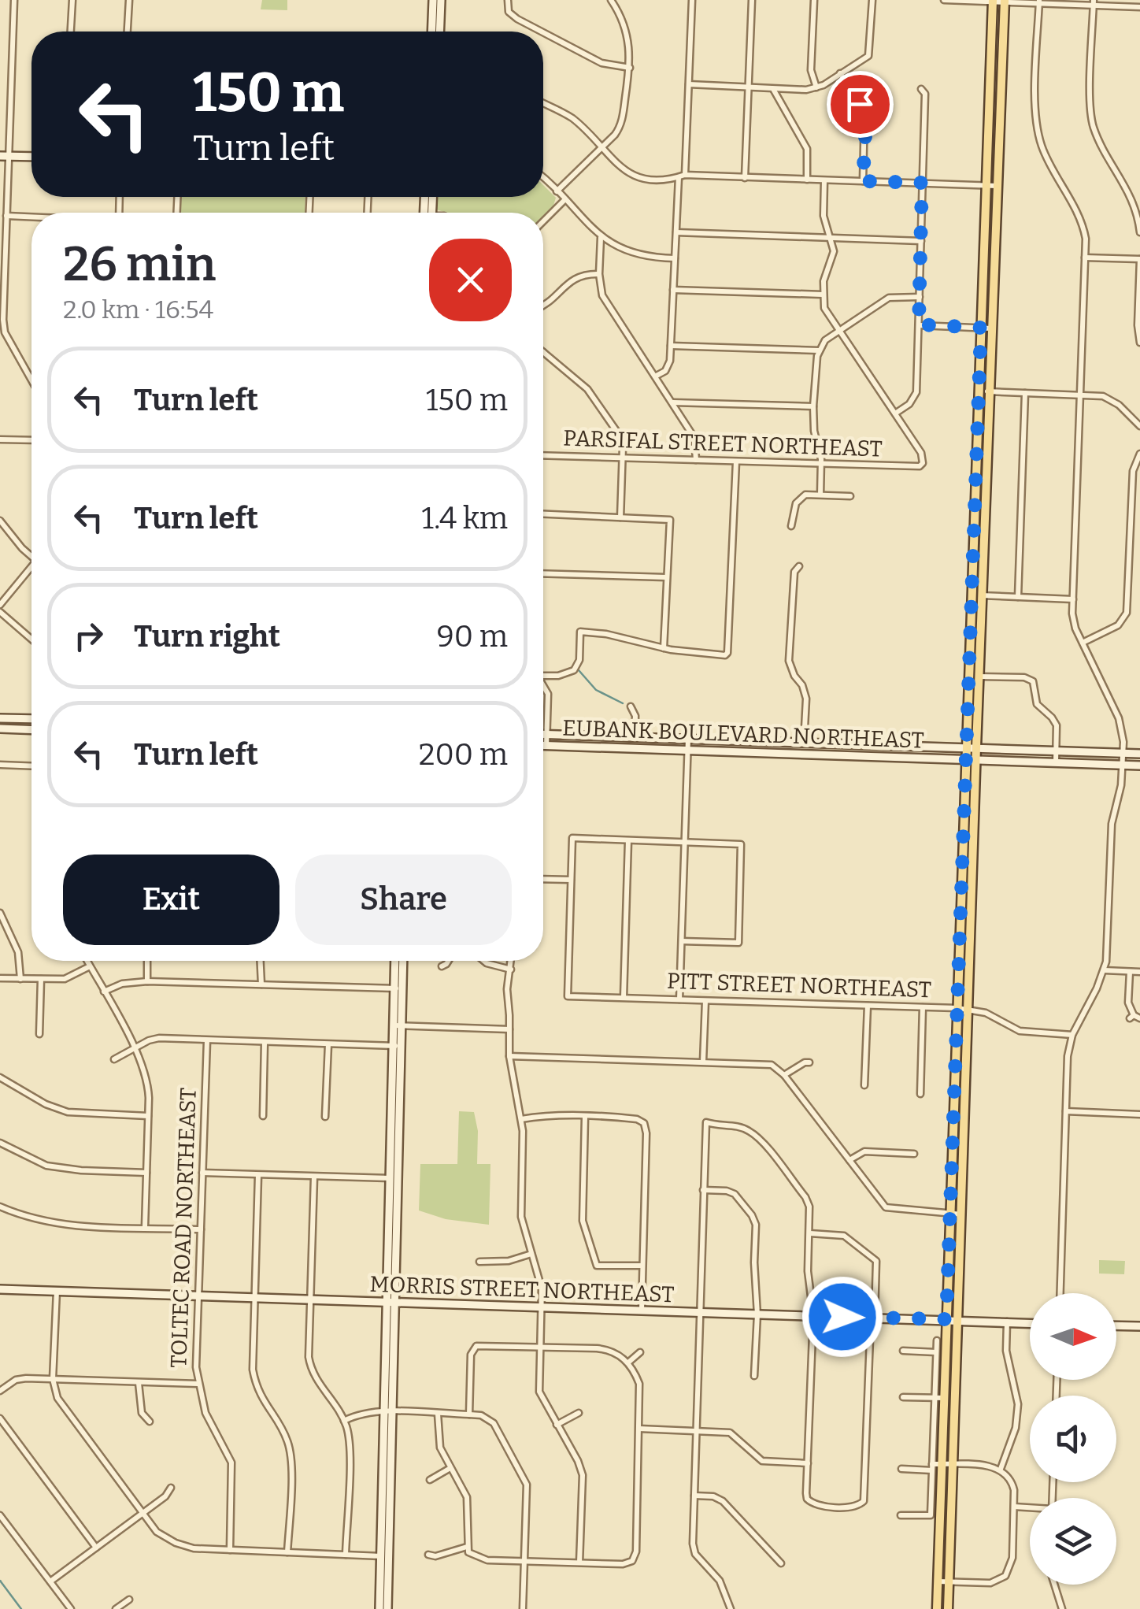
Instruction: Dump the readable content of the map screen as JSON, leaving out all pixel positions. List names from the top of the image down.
{
  "streets": {
    "street": [
      "PARSIFAL STREET NORTHEAST",
      "EUBANK BOULEVARD NORTHEAST",
      "PITT STREET NORTHEAST",
      "TOLTEC ROAD NORTHEAST",
      "MORRIS STREET NORTHEAST"
    ]
  },
  "crossings": [
    ["TOLTEC ROAD NORTHEAST", "MORRIS STREET NORTHEAST"]
  ],
  "north": "right",
  "page": {
    "turn": ["150 m", "Turn left"],
    "heading": ["26 min", "2.0 km · 16:54"],
    "list": [
      {
        "name": "Turn left",
        "value": "150 m"
      },
      {
        "name": "Turn left",
        "value": "1.4 km"
      },
      {
        "name": "Turn right",
        "value": "90 m"
      },
      {
        "name": "Turn left",
        "value": "200 m"
      }
    ],
    "buttons": ["Exit", "Share"]
  }
}
